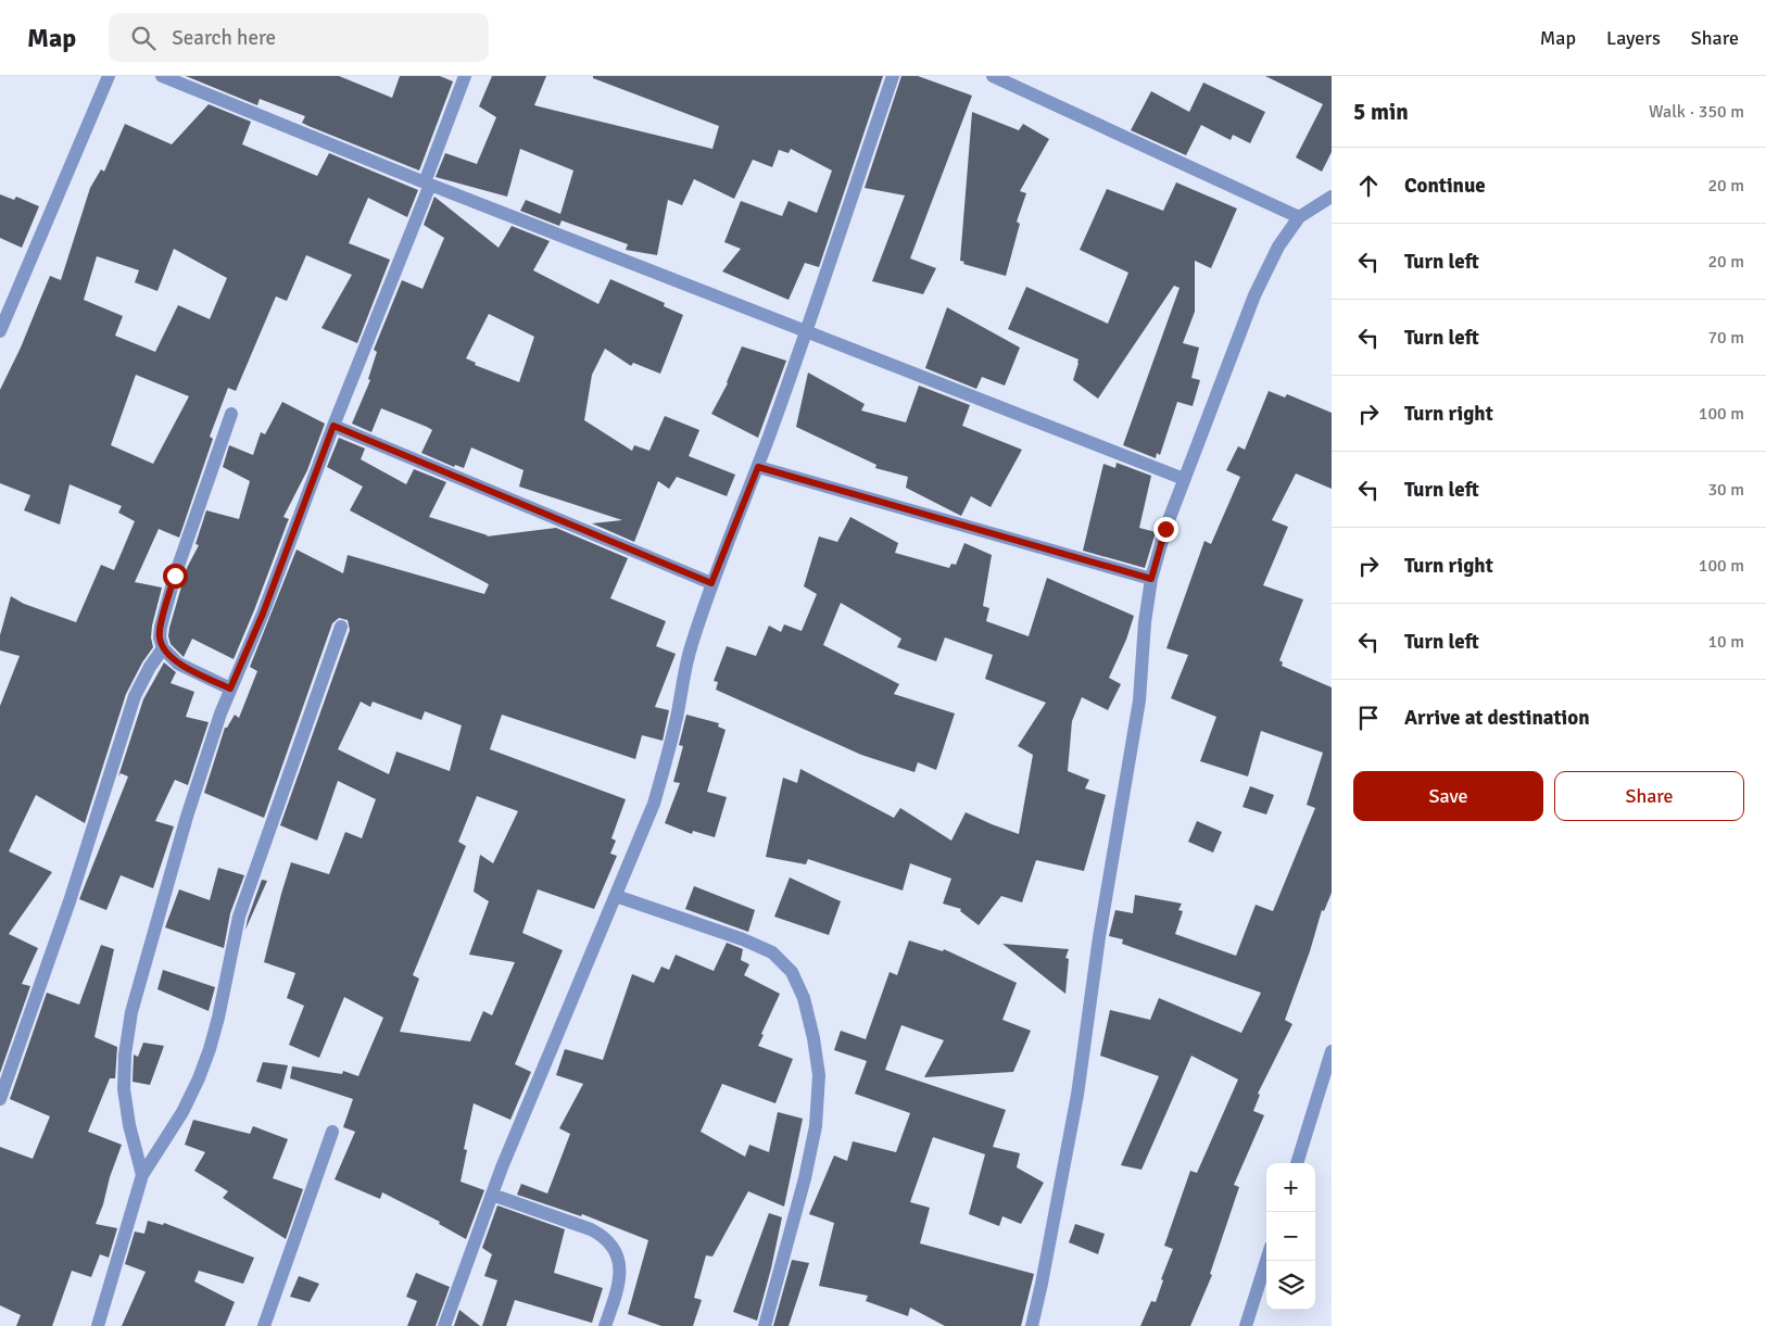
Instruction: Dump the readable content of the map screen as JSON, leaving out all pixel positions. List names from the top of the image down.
{
  "page": {
    "header": "Map",
    "search": "Search here",
    "nav": ["Map", "Layers", "Share"],
    "heading": ["5 min", "Walk · 350 m"],
    "list": [
      ["Continue", "20 m"],
      ["Turn left", "20 m"],
      ["Turn left", "70 m"],
      ["Turn right", "100 m"],
      ["Turn left", "30 m"],
      ["Turn right", "100 m"],
      ["Turn left", "10 m"],
      "Arrive at destination"
    ],
    "buttons": ["Save", "Share"],
    "map_buttons": ["+", "−"]
  }
}
